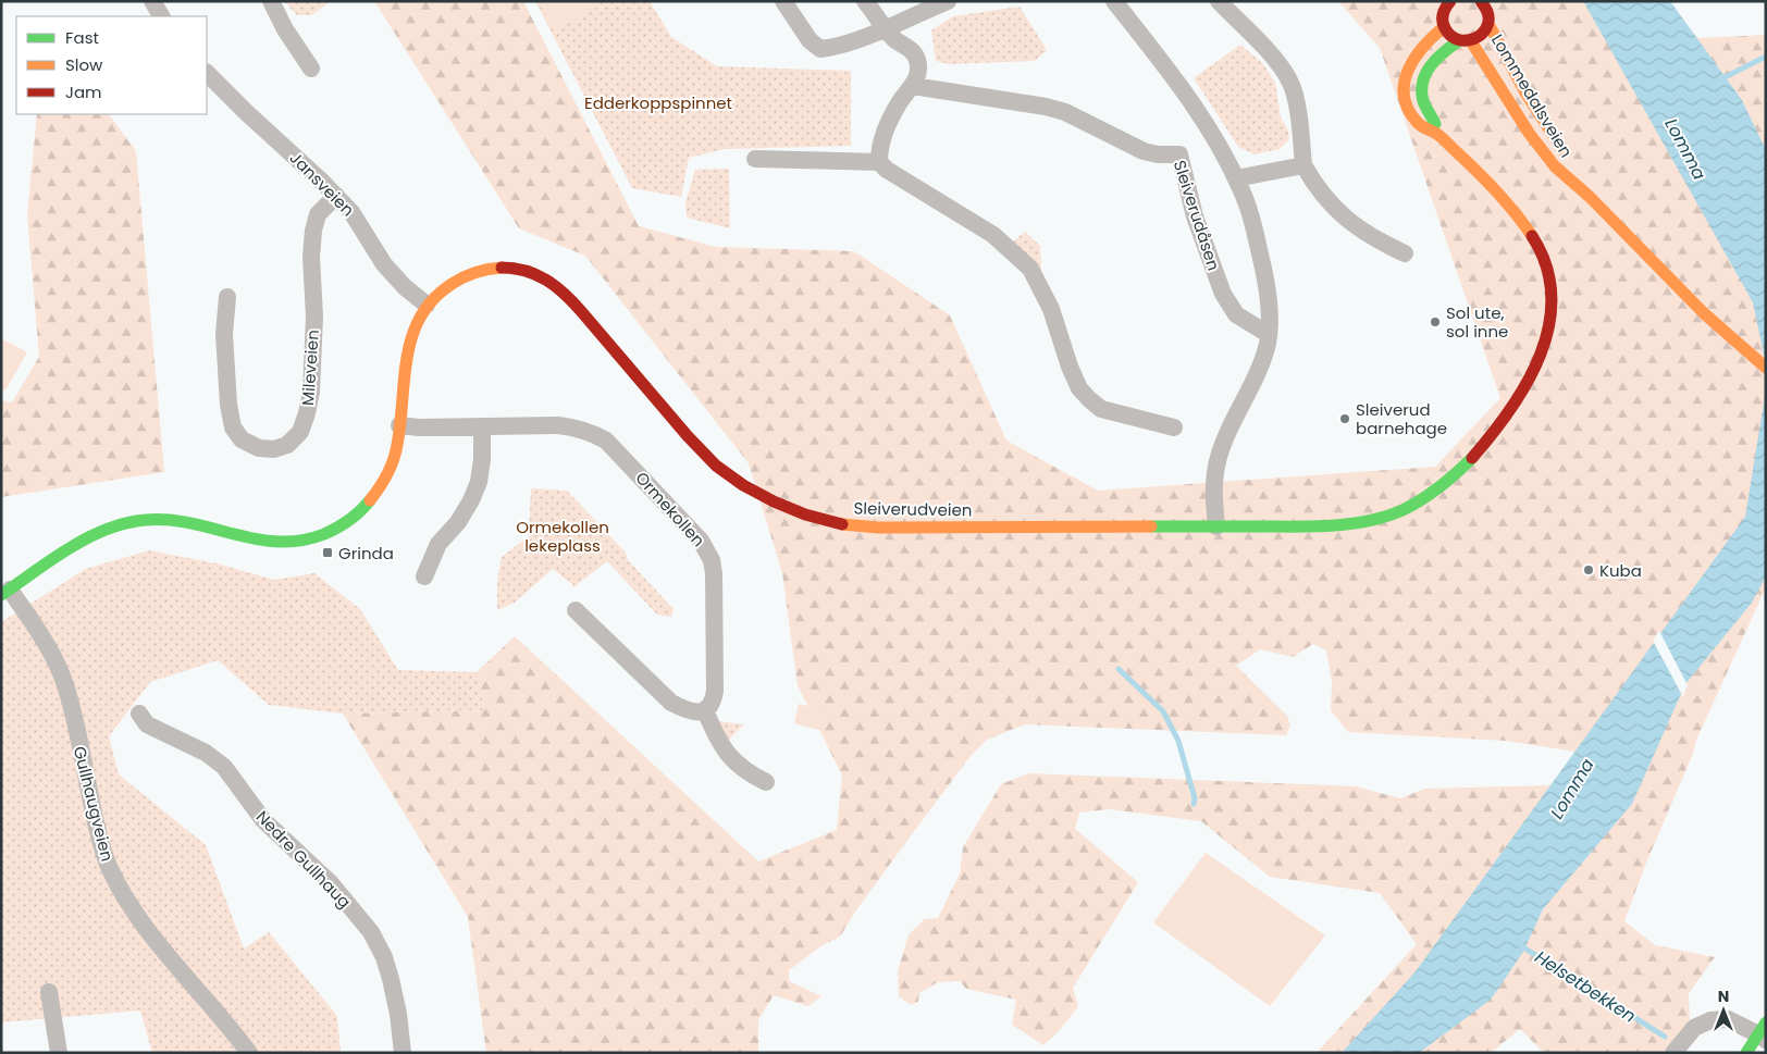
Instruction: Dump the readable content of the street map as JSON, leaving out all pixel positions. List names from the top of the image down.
{
  "streets": {
    "street": [
      "Lommedalsveien",
      "Jansveien",
      "Sleiverudåsen",
      "Mileveien",
      "Ormekollen",
      "Sleiverudveien",
      "Gullhaugveien",
      "Nedre Gullhaug"
    ]
  },
  "crossings": [
    ["Lommedalsveien", "Sleiverudveien"],
    ["Jansveien", "Mileveien"],
    ["Jansveien", "Sleiverudveien"],
    ["Ormekollen", "Sleiverudveien"],
    ["Sleiverudveien", "Gullhaugveien"]
  ],
  "water": ["Lomma", "Helsetbekken"],
  "parks": ["Edderkoppspinnet", "Ormekollen lekeplass"],
  "places": {
    "other": ["Sol ute, sol inne", "Sleiverud barnehage", "Kuba"],
    "transit": ["Grinda"]
  },
  "legend": ["Fast", "Slow", "Jam"],
  "north": "top"
}
